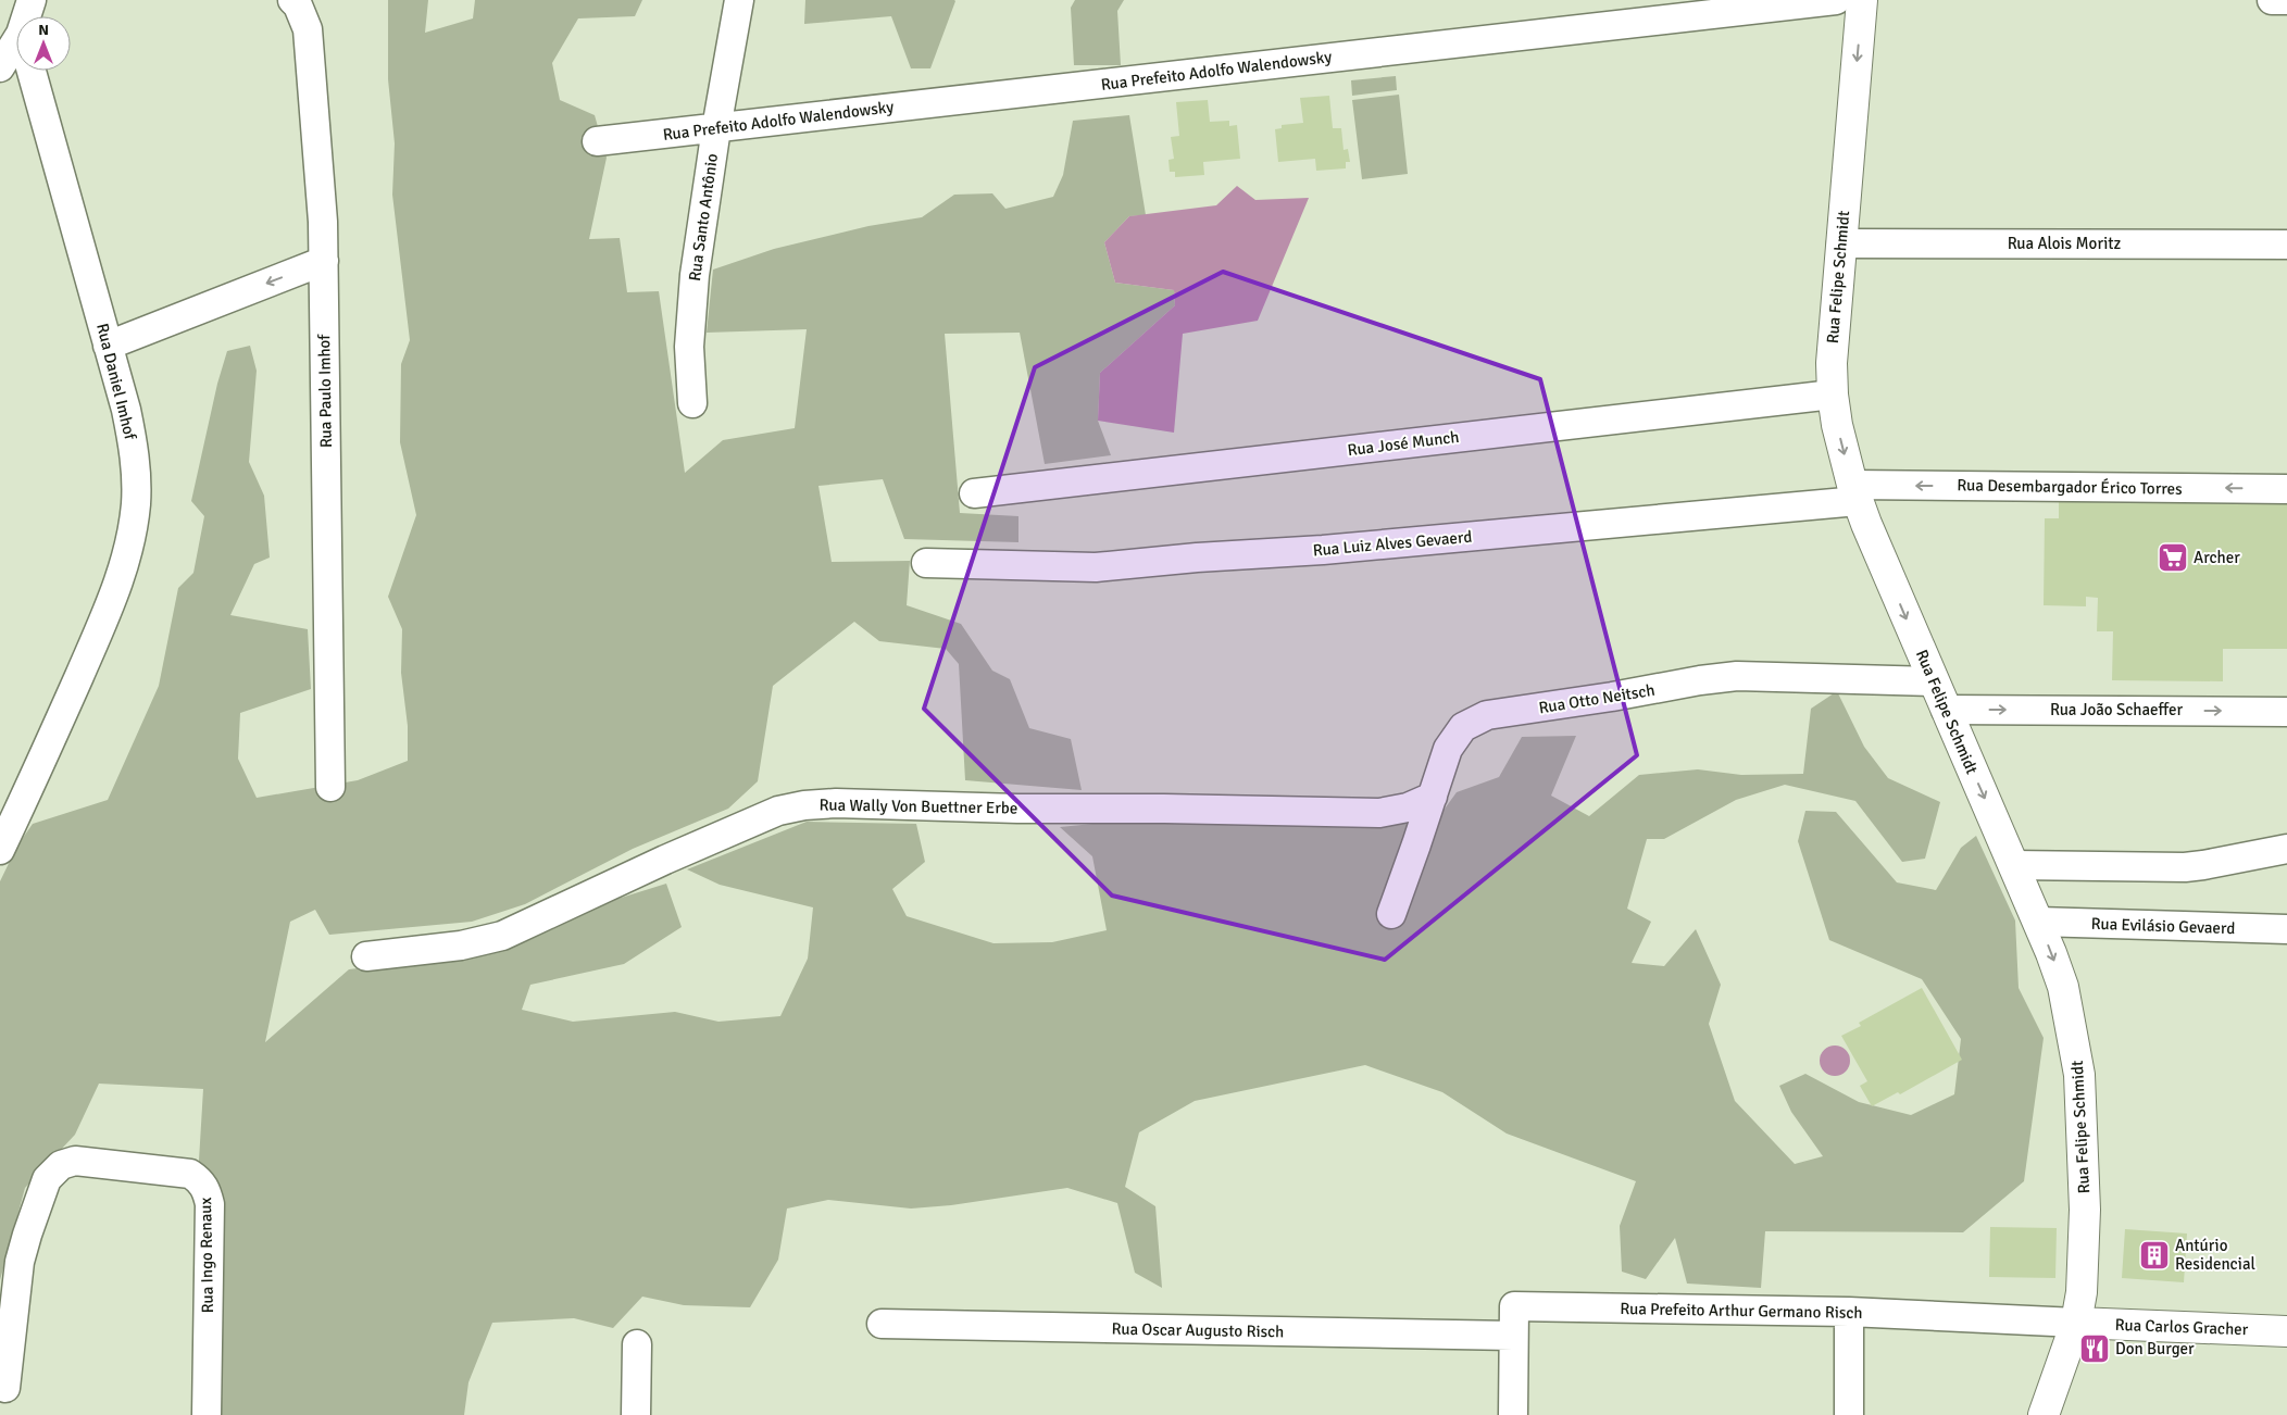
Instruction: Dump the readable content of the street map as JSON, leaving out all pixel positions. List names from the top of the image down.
{
  "streets": {
    "main road": ["Rua Felipe Schmidt", "Rua Carlos Gracher"],
    "street": [
      "Rua Prefeito Adolfo Walendowsky",
      "Rua Santo Antônio",
      "Rua Alois Moritz",
      "Rua Daniel Imhof",
      "Rua Paulo Imhof",
      "Rua José Munch",
      "Rua Desembargador Érico Torres",
      "Rua Luiz Alves Gevaerd",
      "Rua Otto Neitsch",
      "Rua João Schaeffer",
      "Rua Wally Von Buettner Erbe",
      "Rua Evilásio Gevaerd",
      "Rua Ingo Renaux",
      "Rua Prefeito Arthur Germano Risch",
      "Rua Oscar Augusto Risch"
    ]
  },
  "crossings": [
    ["Rua Prefeito Adolfo Walendowsky", "Rua Santo Antônio"],
    ["Rua Alois Moritz", "Rua Felipe Schmidt"],
    ["Rua Felipe Schmidt", "Rua José Munch"],
    ["Rua Felipe Schmidt", "Rua Desembargador Érico Torres"],
    ["Rua Felipe Schmidt", "Rua Luiz Alves Gevaerd"],
    ["Rua Felipe Schmidt", "Rua Otto Neitsch"],
    ["Rua Felipe Schmidt", "Rua João Schaeffer"],
    ["Rua Felipe Schmidt", "Rua Evilásio Gevaerd"],
    ["Rua Felipe Schmidt", "Rua Prefeito Arthur Germano Risch"],
    ["Rua Felipe Schmidt", "Rua Carlos Gracher"],
    ["Rua Desembargador Érico Torres", "Rua Luiz Alves Gevaerd"],
    ["Rua Otto Neitsch", "Rua Wally Von Buettner Erbe"],
    ["Rua Prefeito Arthur Germano Risch", "Rua Carlos Gracher"],
    ["Rua Prefeito Arthur Germano Risch", "Rua Oscar Augusto Risch"]
  ],
  "one_way": ["Rua Felipe Schmidt", "Rua Desembargador Érico Torres"],
  "places": {
    "supermarket": ["Archer"],
    "building": ["Antúrio Residencial"],
    "restaurant": ["Don Burger"]
  },
  "north": "top"
}
